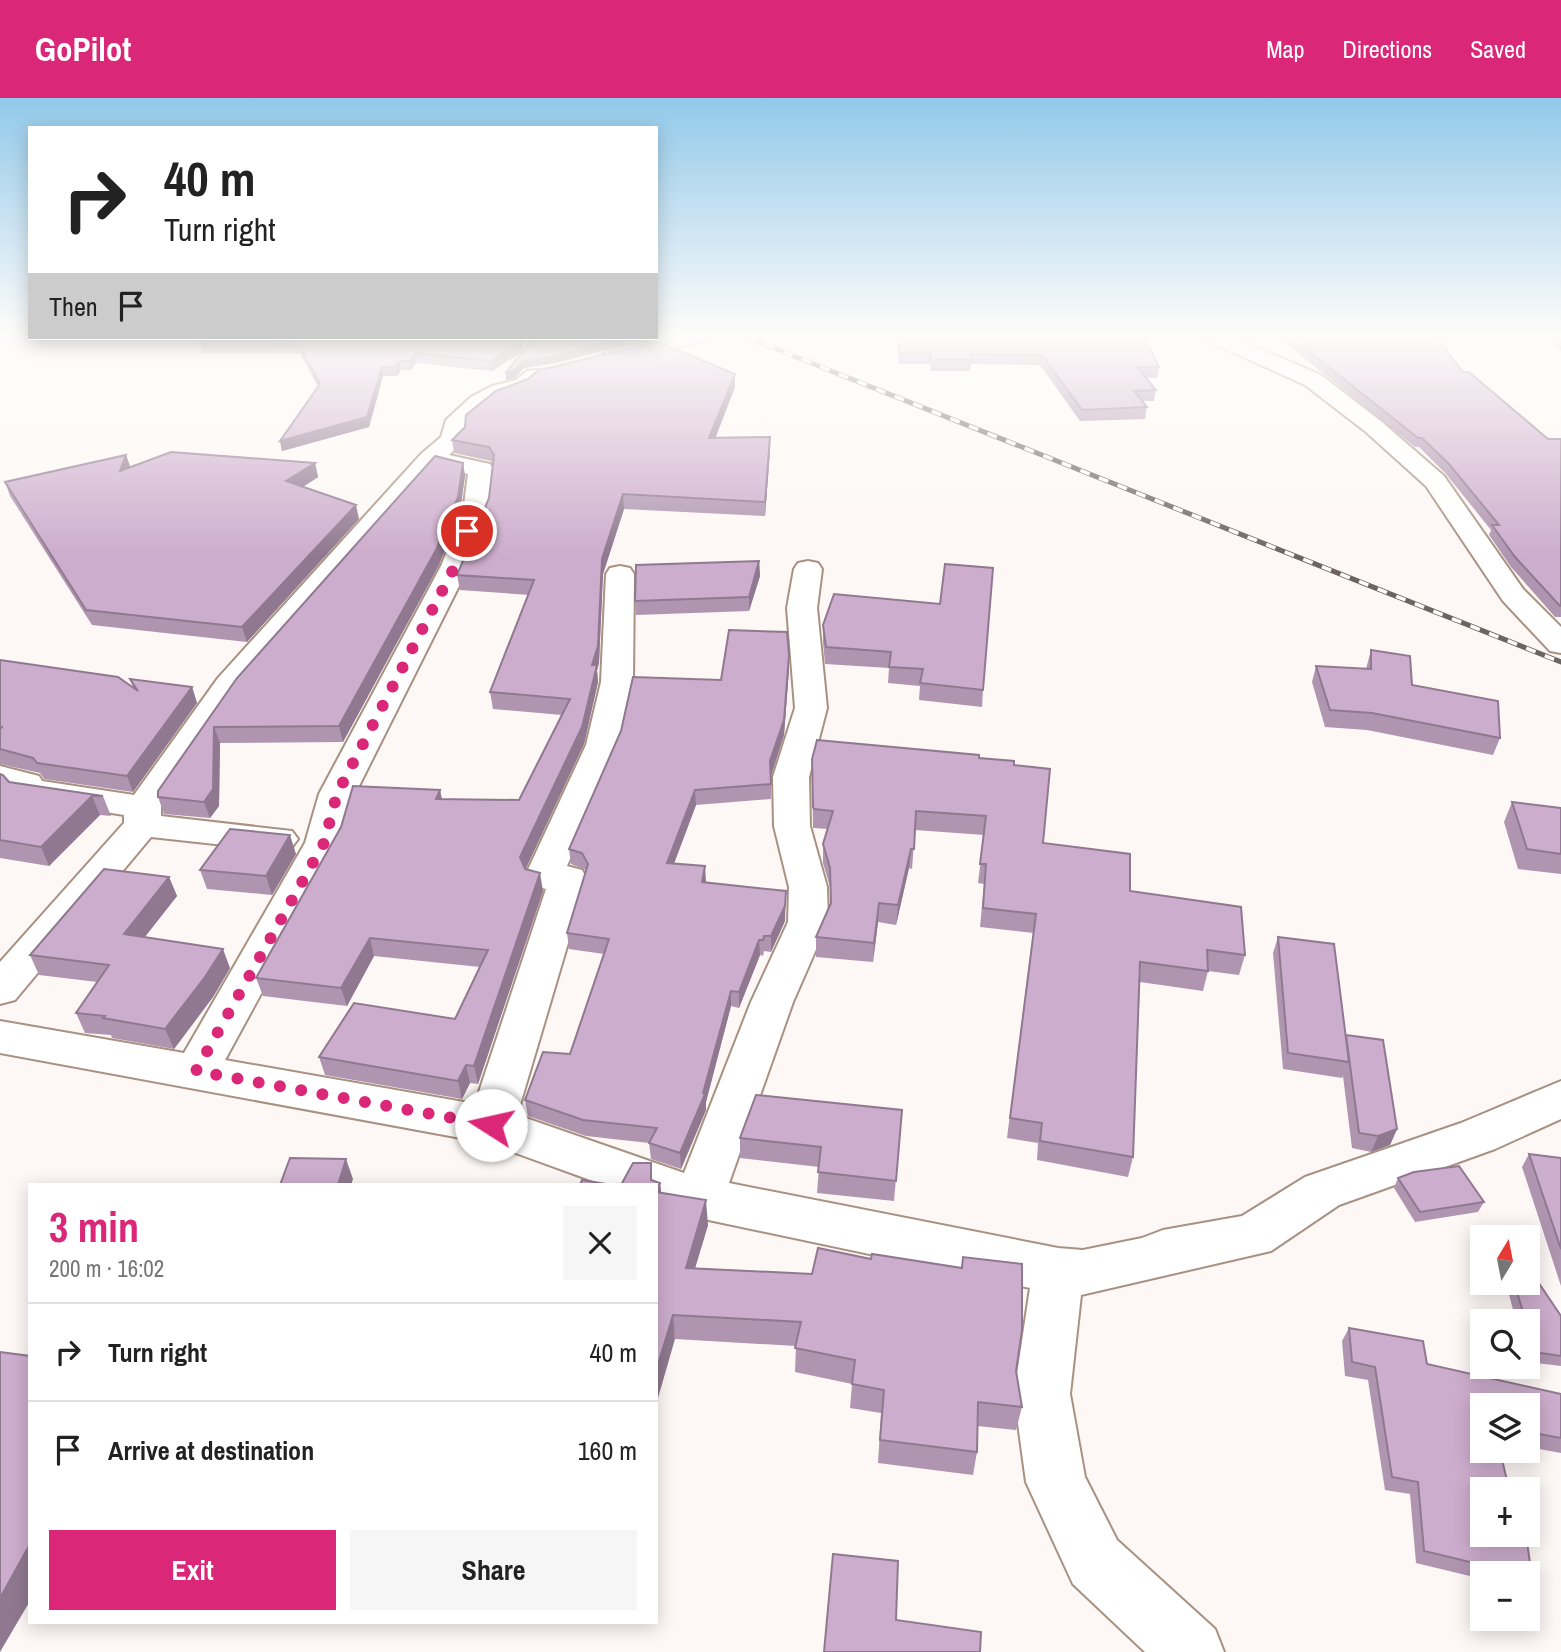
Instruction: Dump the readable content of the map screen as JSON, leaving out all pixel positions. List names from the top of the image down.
{
  "north": "top",
  "page": {
    "header": "GoPilot",
    "nav": ["Map", "Directions", "Saved"],
    "turn": ["40 m", "Turn right"],
    "then": "Then",
    "heading": ["3 min", "200 m · 16:02"],
    "map_buttons": ["+", "−"],
    "list": [
      {
        "name": "Turn right",
        "value": "40 m"
      },
      {
        "name": "Arrive at destination",
        "value": "160 m"
      }
    ],
    "buttons": ["Exit", "Share"]
  }
}
